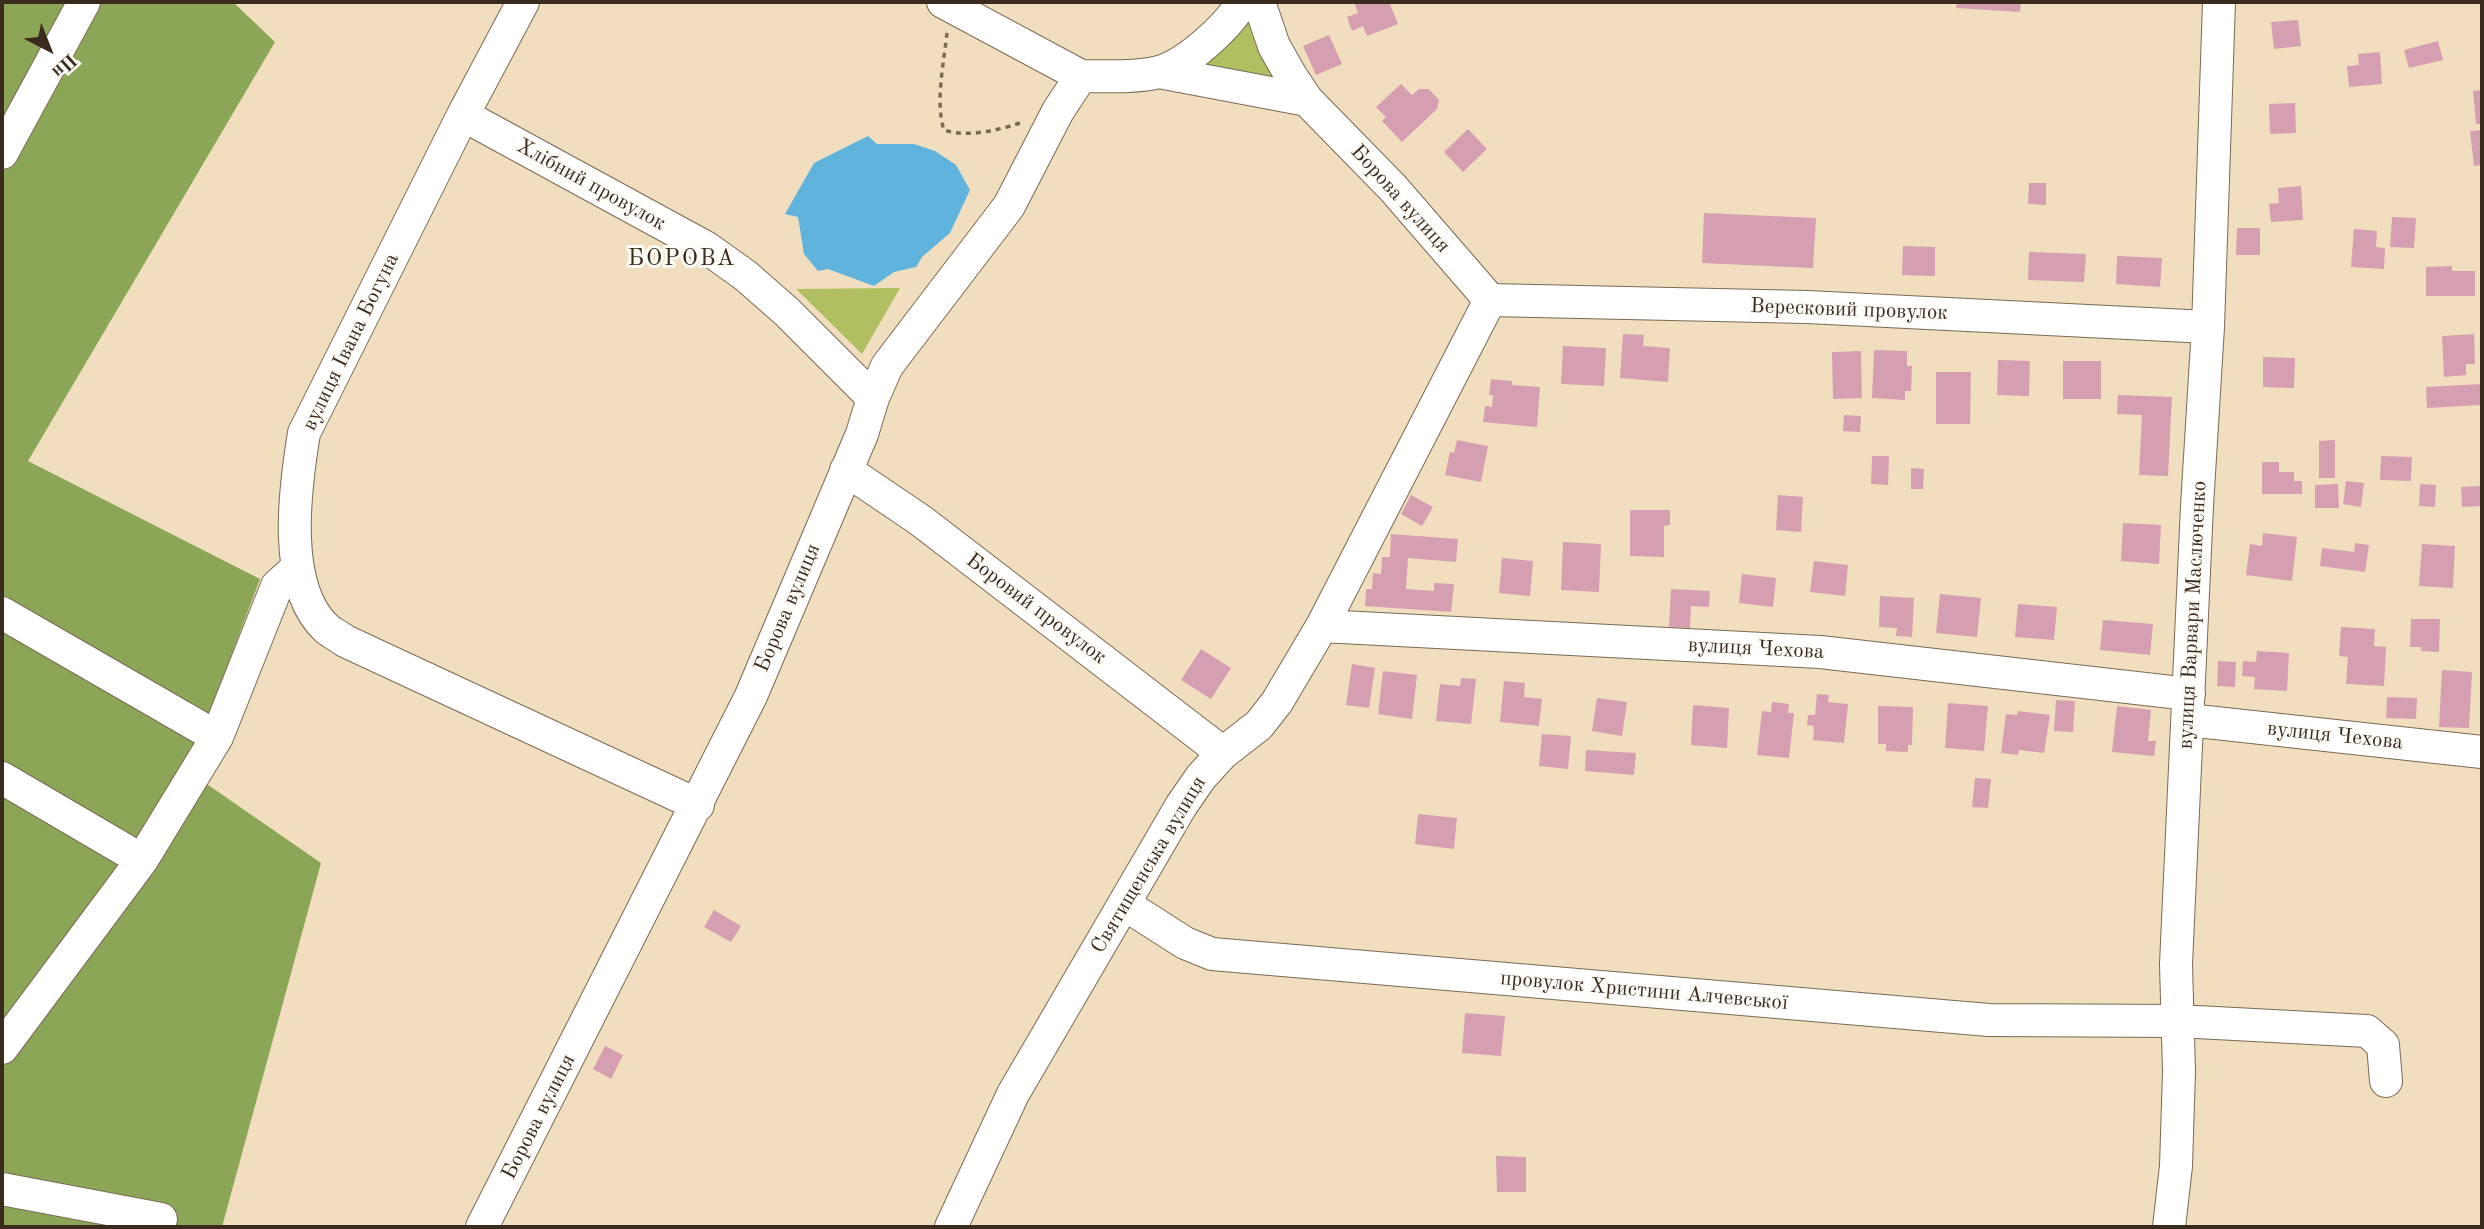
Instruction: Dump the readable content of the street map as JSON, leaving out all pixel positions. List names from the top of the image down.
{
  "streets": {
    "street": [
      "Хлібний провулок",
      "Борова вулиця",
      "Вересковий провулок",
      "вулиця Івана Богуна",
      "Боровий провулок",
      "вулиця Варвари Маслюченко",
      "вулиця Чехова",
      "Святищенська вулиця",
      "провулок Христини Алчевської"
    ]
  },
  "crossings": [
    ["Хлібний провулок", "Борова вулиця"],
    ["Хлібний провулок", "вулиця Івана Богуна"],
    ["Борова вулиця", "Вересковий провулок"],
    ["Борова вулиця", "вулиця Івана Богуна"],
    ["Борова вулиця", "Боровий провулок"],
    ["Борова вулиця", "Святищенська вулиця"],
    ["Вересковий провулок", "вулиця Варвари Маслюченко"],
    ["Вересковий провулок", "Святищенська вулиця"],
    ["Боровий провулок", "Святищенська вулиця"],
    ["вулиця Варвари Маслюченко", "вулиця Чехова"],
    ["вулиця Варвари Маслюченко", "провулок Христини Алчевської"],
    ["вулиця Чехова", "Святищенська вулиця"],
    ["Святищенська вулиця", "провулок Христини Алчевської"]
  ],
  "districts": ["БОРОВА"],
  "north": "bottom right"
}
